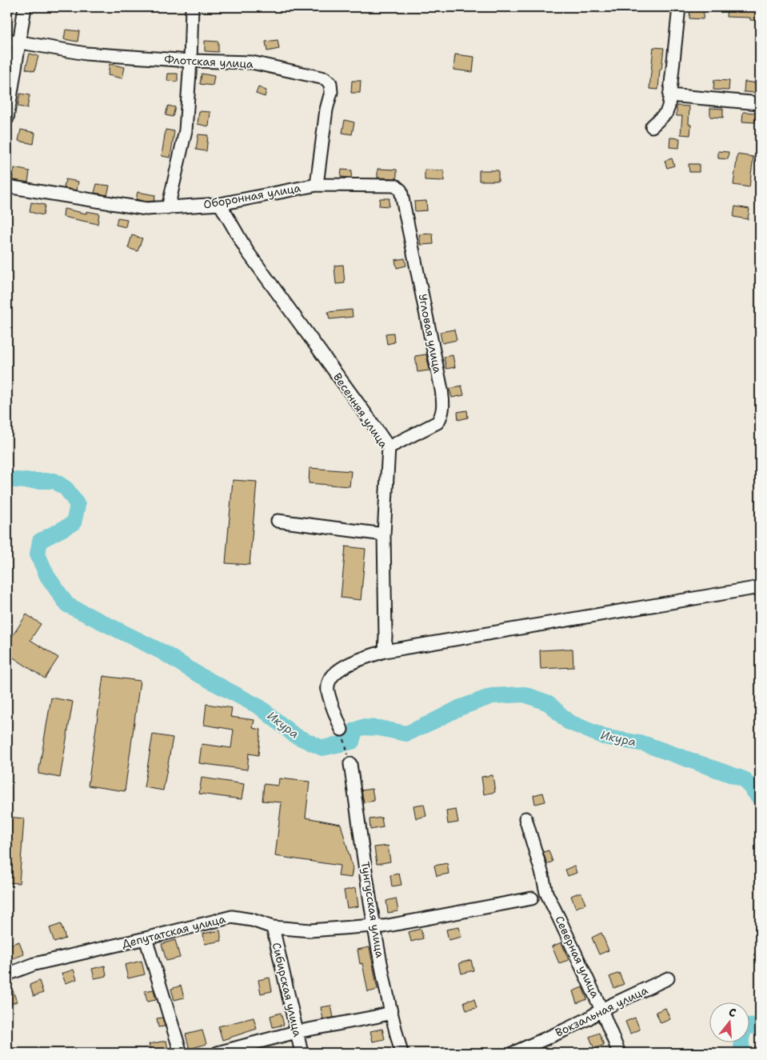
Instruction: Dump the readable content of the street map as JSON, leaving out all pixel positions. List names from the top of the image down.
{
  "streets": {
    "street": [
      "Флотская улица",
      "Оборонная улица",
      "Угловая улица",
      "Весенняя улица",
      "Тунгусская улица",
      "Депутатская улица",
      "Северная улица",
      "Сибирская улица",
      "Вокзальная улица"
    ]
  },
  "crossings": [
    ["Флотская улица", "Оборонная улица"],
    ["Оборонная улица", "Угловая улица"],
    ["Оборонная улица", "Весенняя улица"],
    ["Угловая улица", "Весенняя улица"],
    ["Тунгусская улица", "Депутатская улица"],
    ["Депутатская улица", "Северная улица"],
    ["Депутатская улица", "Сибирская улица"],
    ["Северная улица", "Вокзальная улица"]
  ],
  "water": ["Икура"],
  "north": "top"
}
